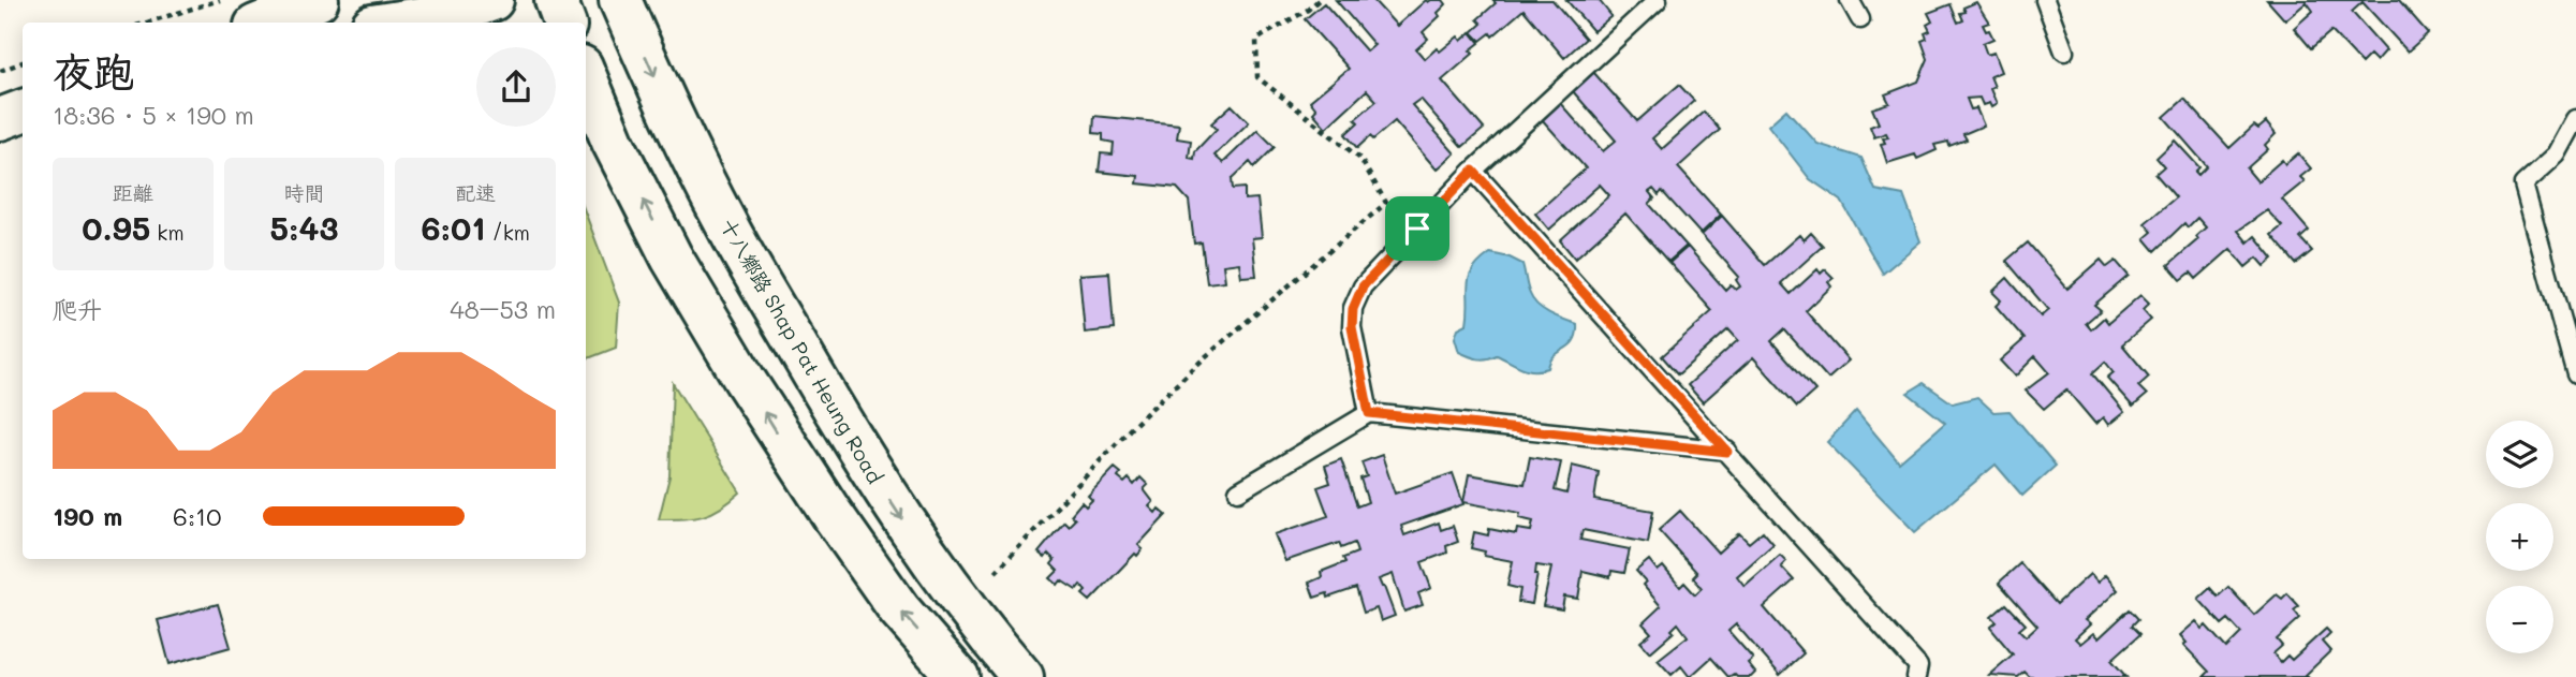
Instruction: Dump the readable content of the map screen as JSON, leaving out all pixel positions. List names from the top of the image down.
{
  "streets": {
    "main road": ["十八鄉路 Shap Pat Heung Road"]
  },
  "page": {
    "heading": ["夜跑", "18:36 · 5 × 190 m"],
    "stats": [
      ["距離", "0.95 km"],
      ["時間", "5:43"],
      ["配速", "6:01 /km"]
    ],
    "chart": ["爬升", "48–53 m"],
    "map_buttons": ["+", "−"],
    "list": [
      {
        "name": "190 m",
        "note": "6:10"
      }
    ]
  }
}
